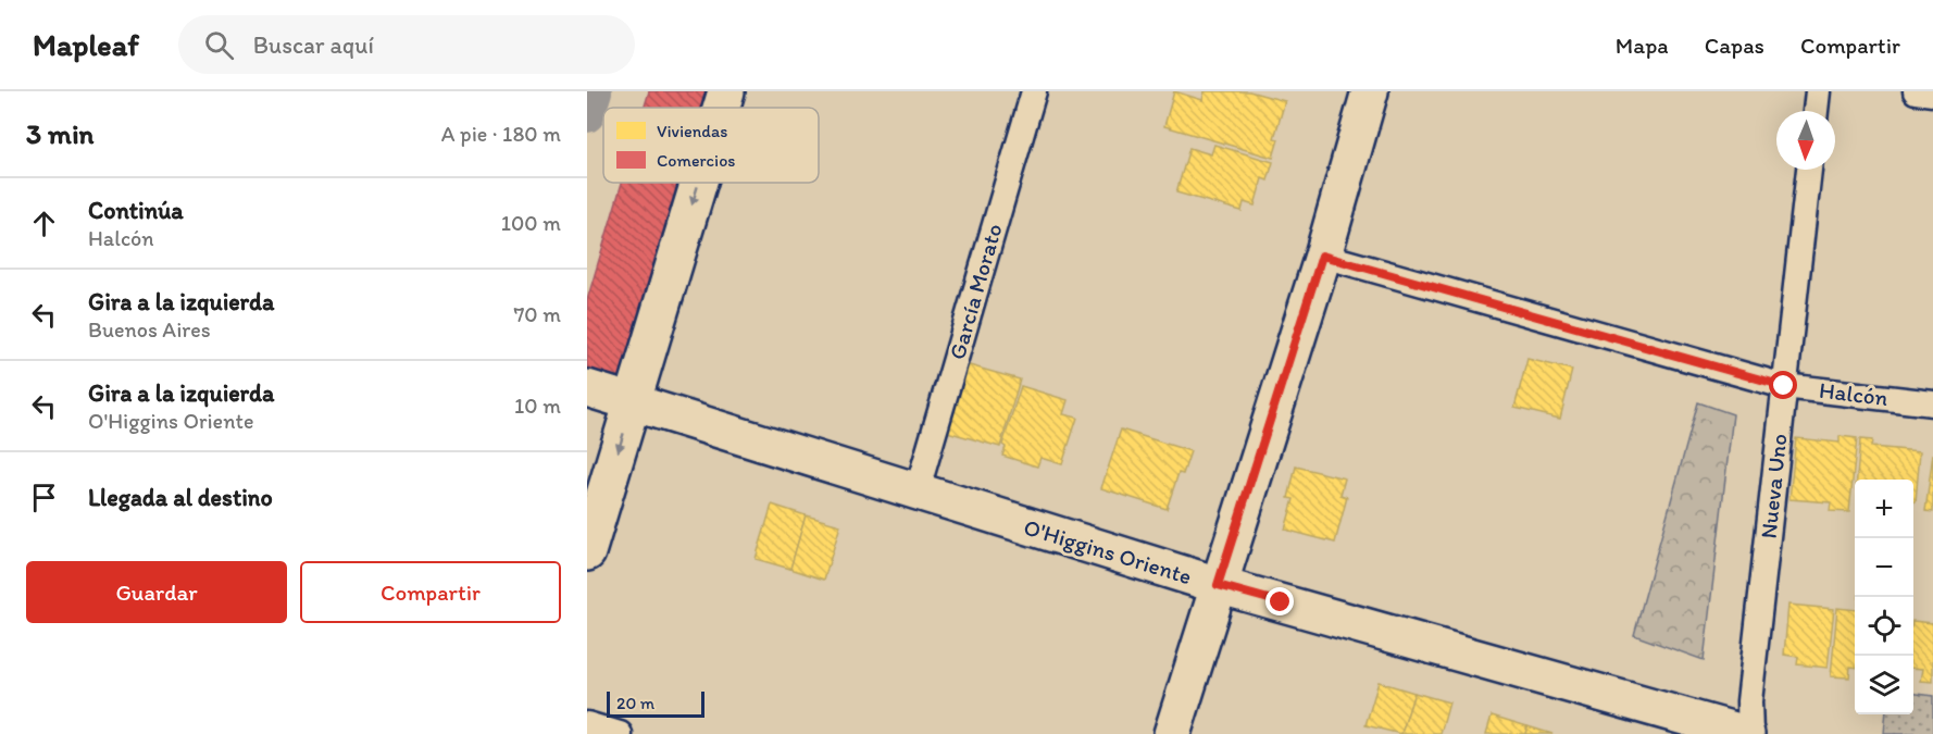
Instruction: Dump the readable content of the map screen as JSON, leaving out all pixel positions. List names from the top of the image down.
{
  "streets": {
    "street": [
      "García Morato",
      "Halcón",
      "Nueva Uno",
      "O'Higgins Oriente"
    ]
  },
  "crossings": [
    ["García Morato", "O'Higgins Oriente"],
    ["Halcón", "Nueva Uno"],
    ["Nueva Uno", "O'Higgins Oriente"]
  ],
  "legend": ["Viviendas", "Comercios"],
  "scale_bar": "20 m",
  "north": "bottom",
  "page": {
    "header": "Mapleaf",
    "search": "Buscar aquí",
    "nav": ["Mapa", "Capas", "Compartir"],
    "heading": ["3 min", "A pie · 180 m"],
    "list": [
      ["Continúa", "Halcón", "100 m"],
      ["Gira a la izquierda", "Buenos Aires", "70 m"],
      ["Gira a la izquierda", "O'Higgins Oriente", "10 m"],
      "Llegada al destino"
    ],
    "map_buttons": ["+", "−"],
    "buttons": ["Guardar", "Compartir"],
    "scale": "20 m"
  }
}
